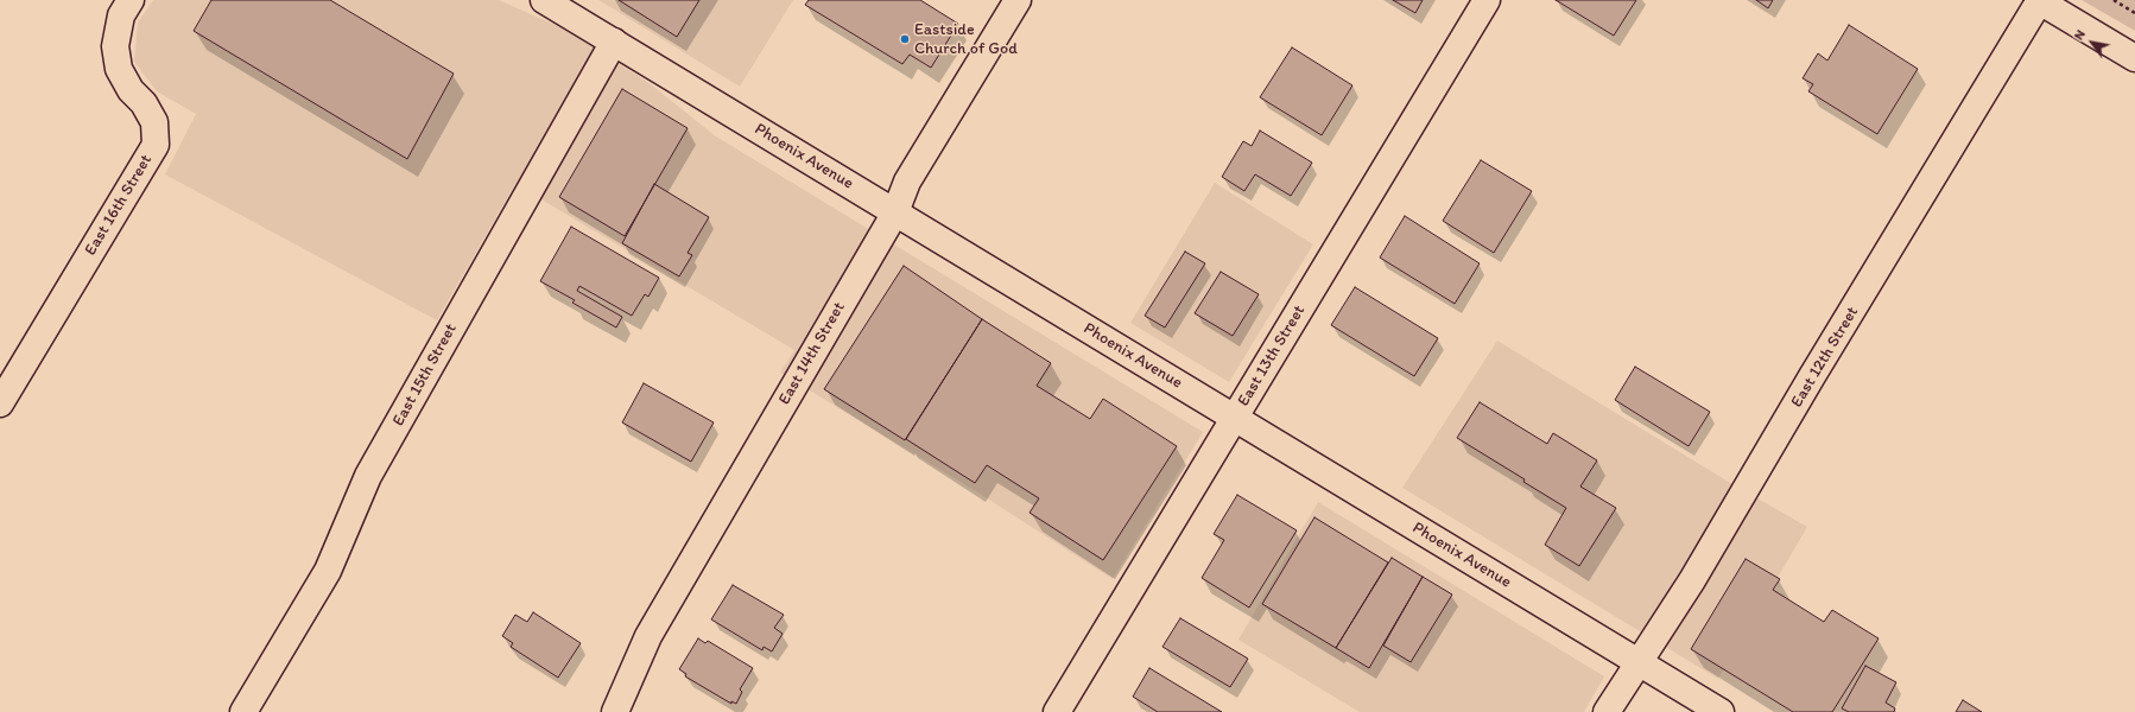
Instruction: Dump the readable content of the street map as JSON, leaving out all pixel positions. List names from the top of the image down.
{
  "streets": {
    "street": [
      "Phoenix Avenue",
      "East 16th Street",
      "East 14th Street",
      "East 13th Street",
      "East 12th Street",
      "East 15th Street"
    ]
  },
  "crossings": [
    ["Phoenix Avenue", "East 14th Street"],
    ["Phoenix Avenue", "East 13th Street"],
    ["Phoenix Avenue", "East 12th Street"],
    ["Phoenix Avenue", "East 15th Street"]
  ],
  "places": ["Eastside Church of God"],
  "north": "top left"
}
